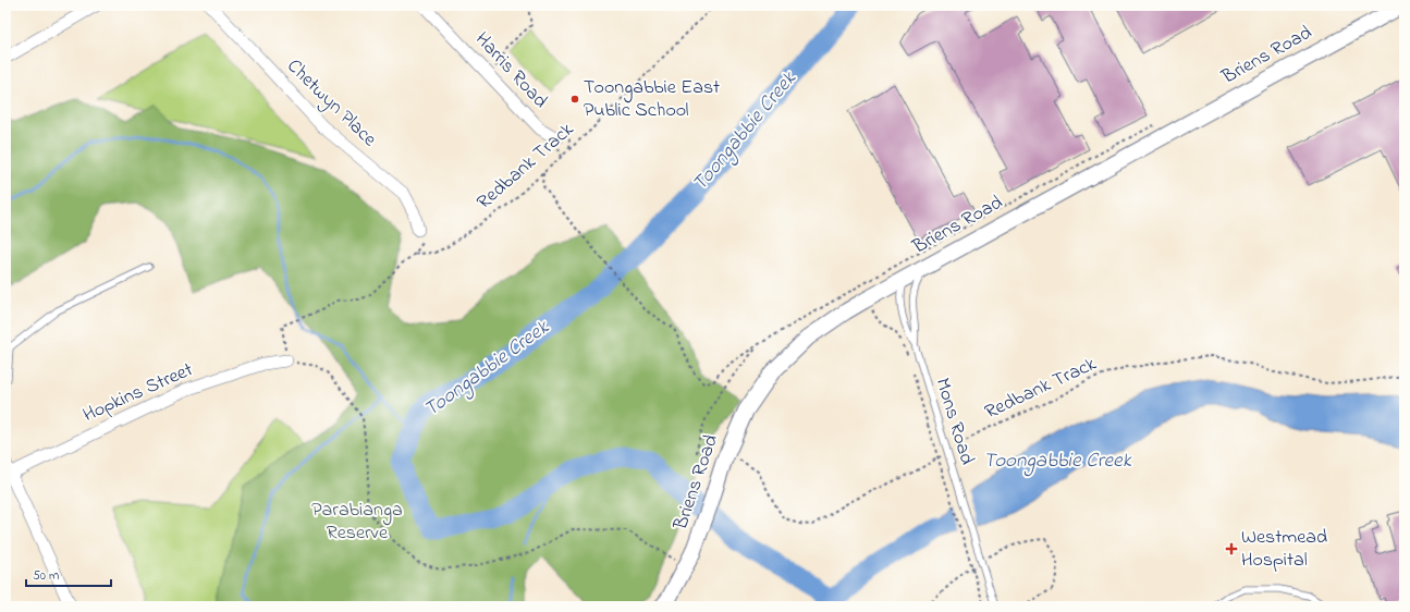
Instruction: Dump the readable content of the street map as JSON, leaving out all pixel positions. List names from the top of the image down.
{
  "streets": {
    "street": [
      "Briens Road",
      "Harris Road",
      "Chetwyn Place",
      "Hopkins Street"
    ],
    "lane": ["Mons Road"],
    "path": ["Redbank Track"]
  },
  "crossings": [
    ["Briens Road", "Mons Road"],
    ["Redbank Track", "Hopkins Street"]
  ],
  "water": ["Toongabbie Creek"],
  "parks": ["Parabianga Reserve"],
  "places": {
    "other": ["Toongabbie East Public School"],
    "health": ["Westmead Hospital"]
  },
  "scale_bar": "50 m"
}
